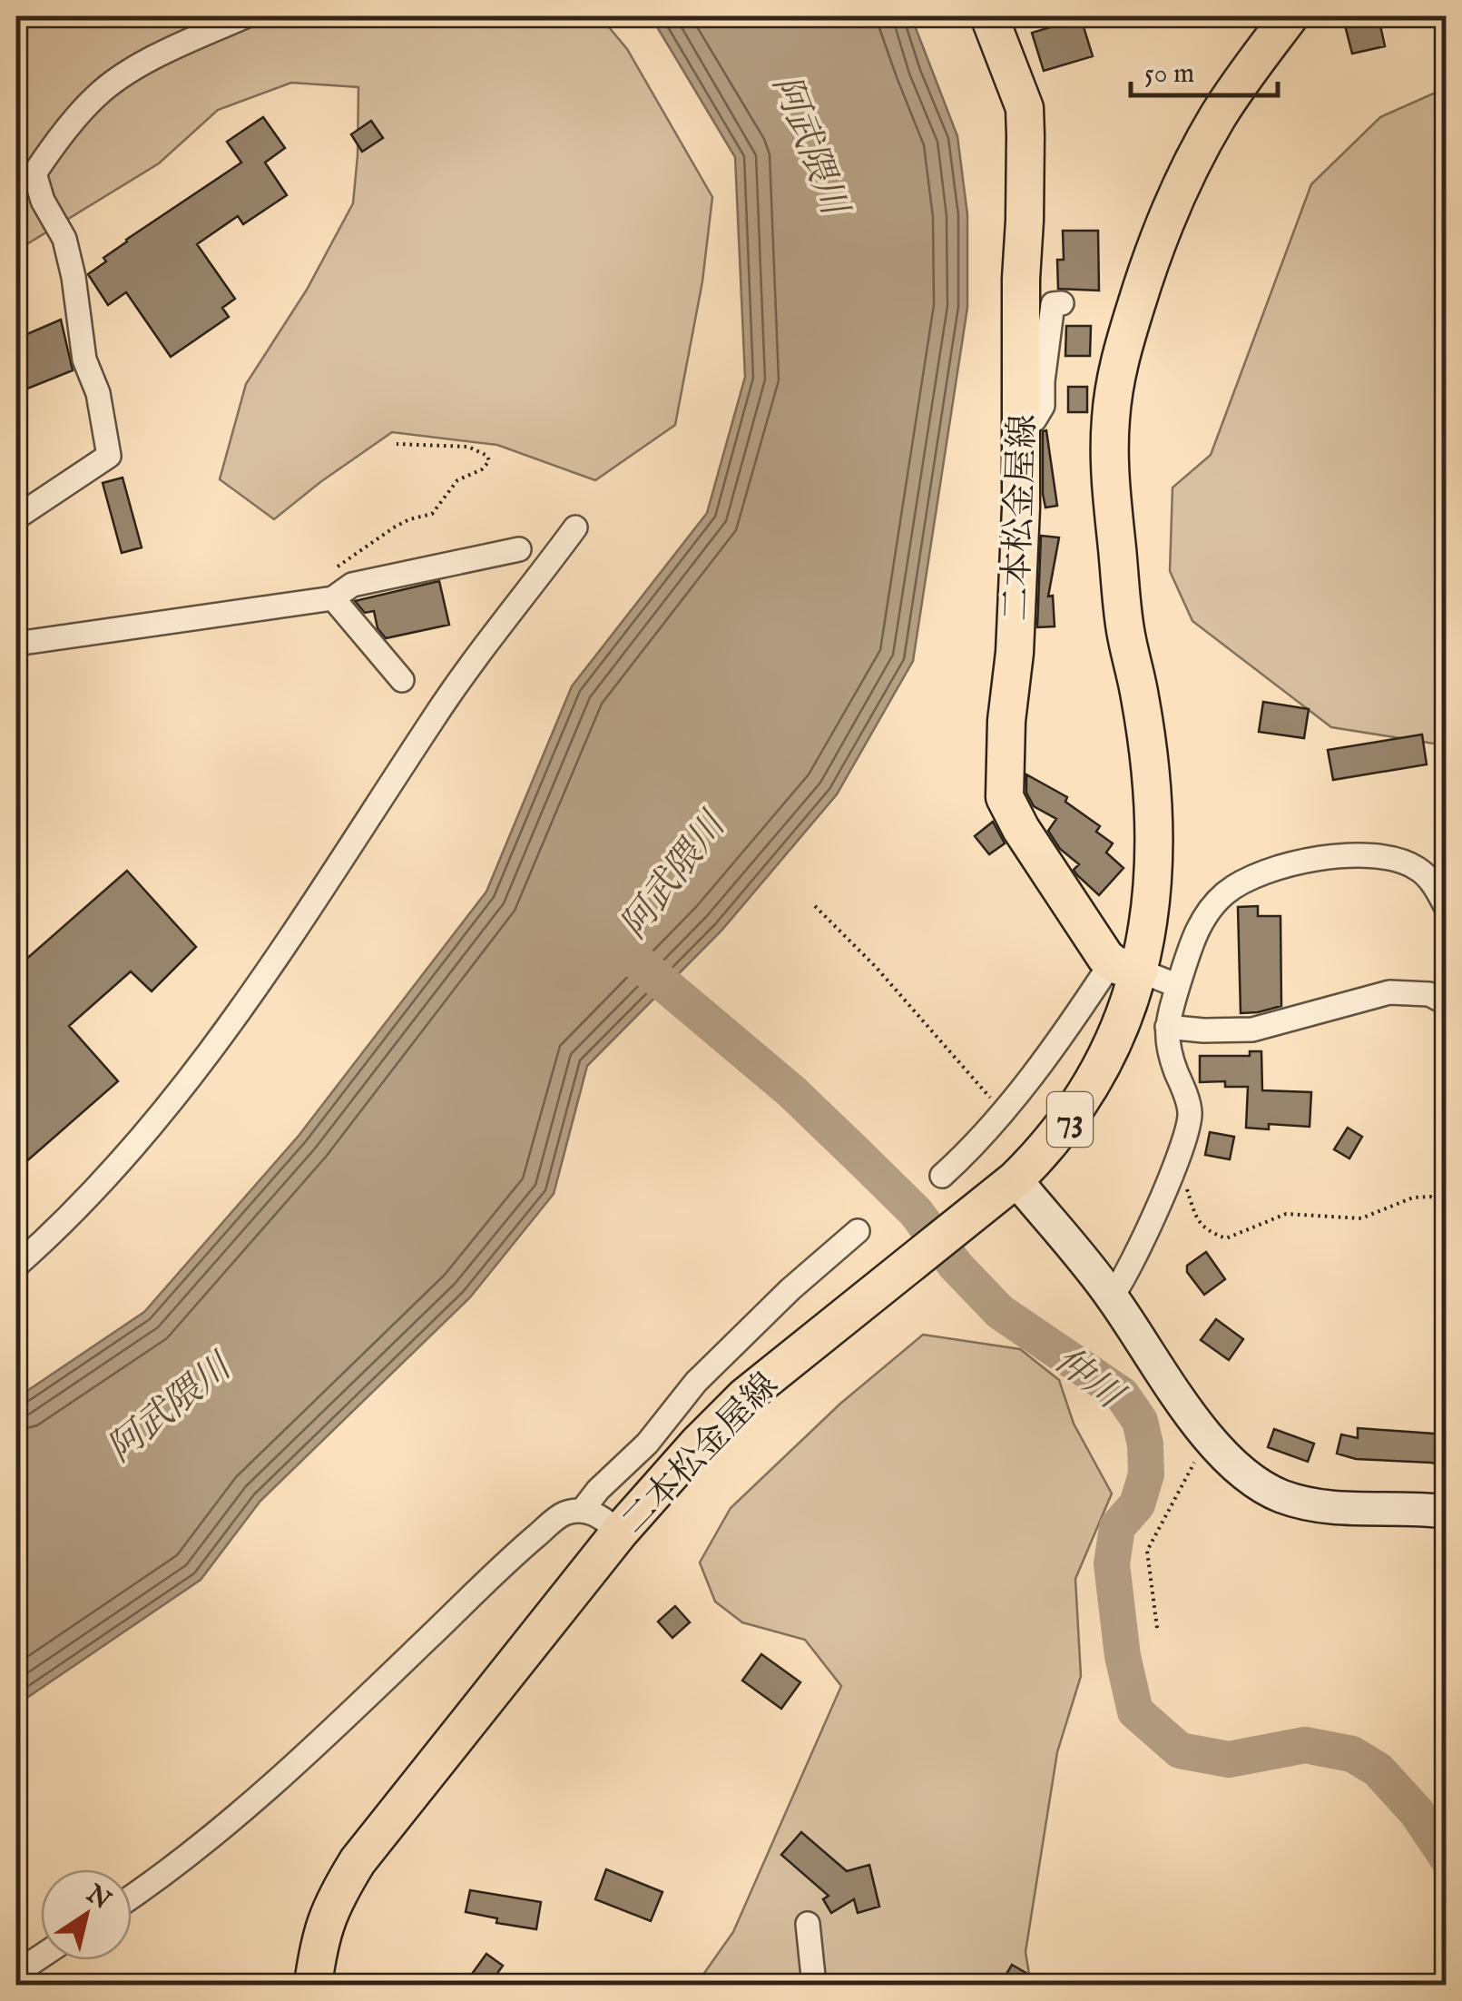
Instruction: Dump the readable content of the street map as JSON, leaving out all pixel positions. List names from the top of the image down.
{
  "streets": {
    "main road": ["二本松金屋線", "73"]
  },
  "water": ["阿武隈川", "仲川"],
  "scale_bar": "50 m",
  "north": "top right"
}
